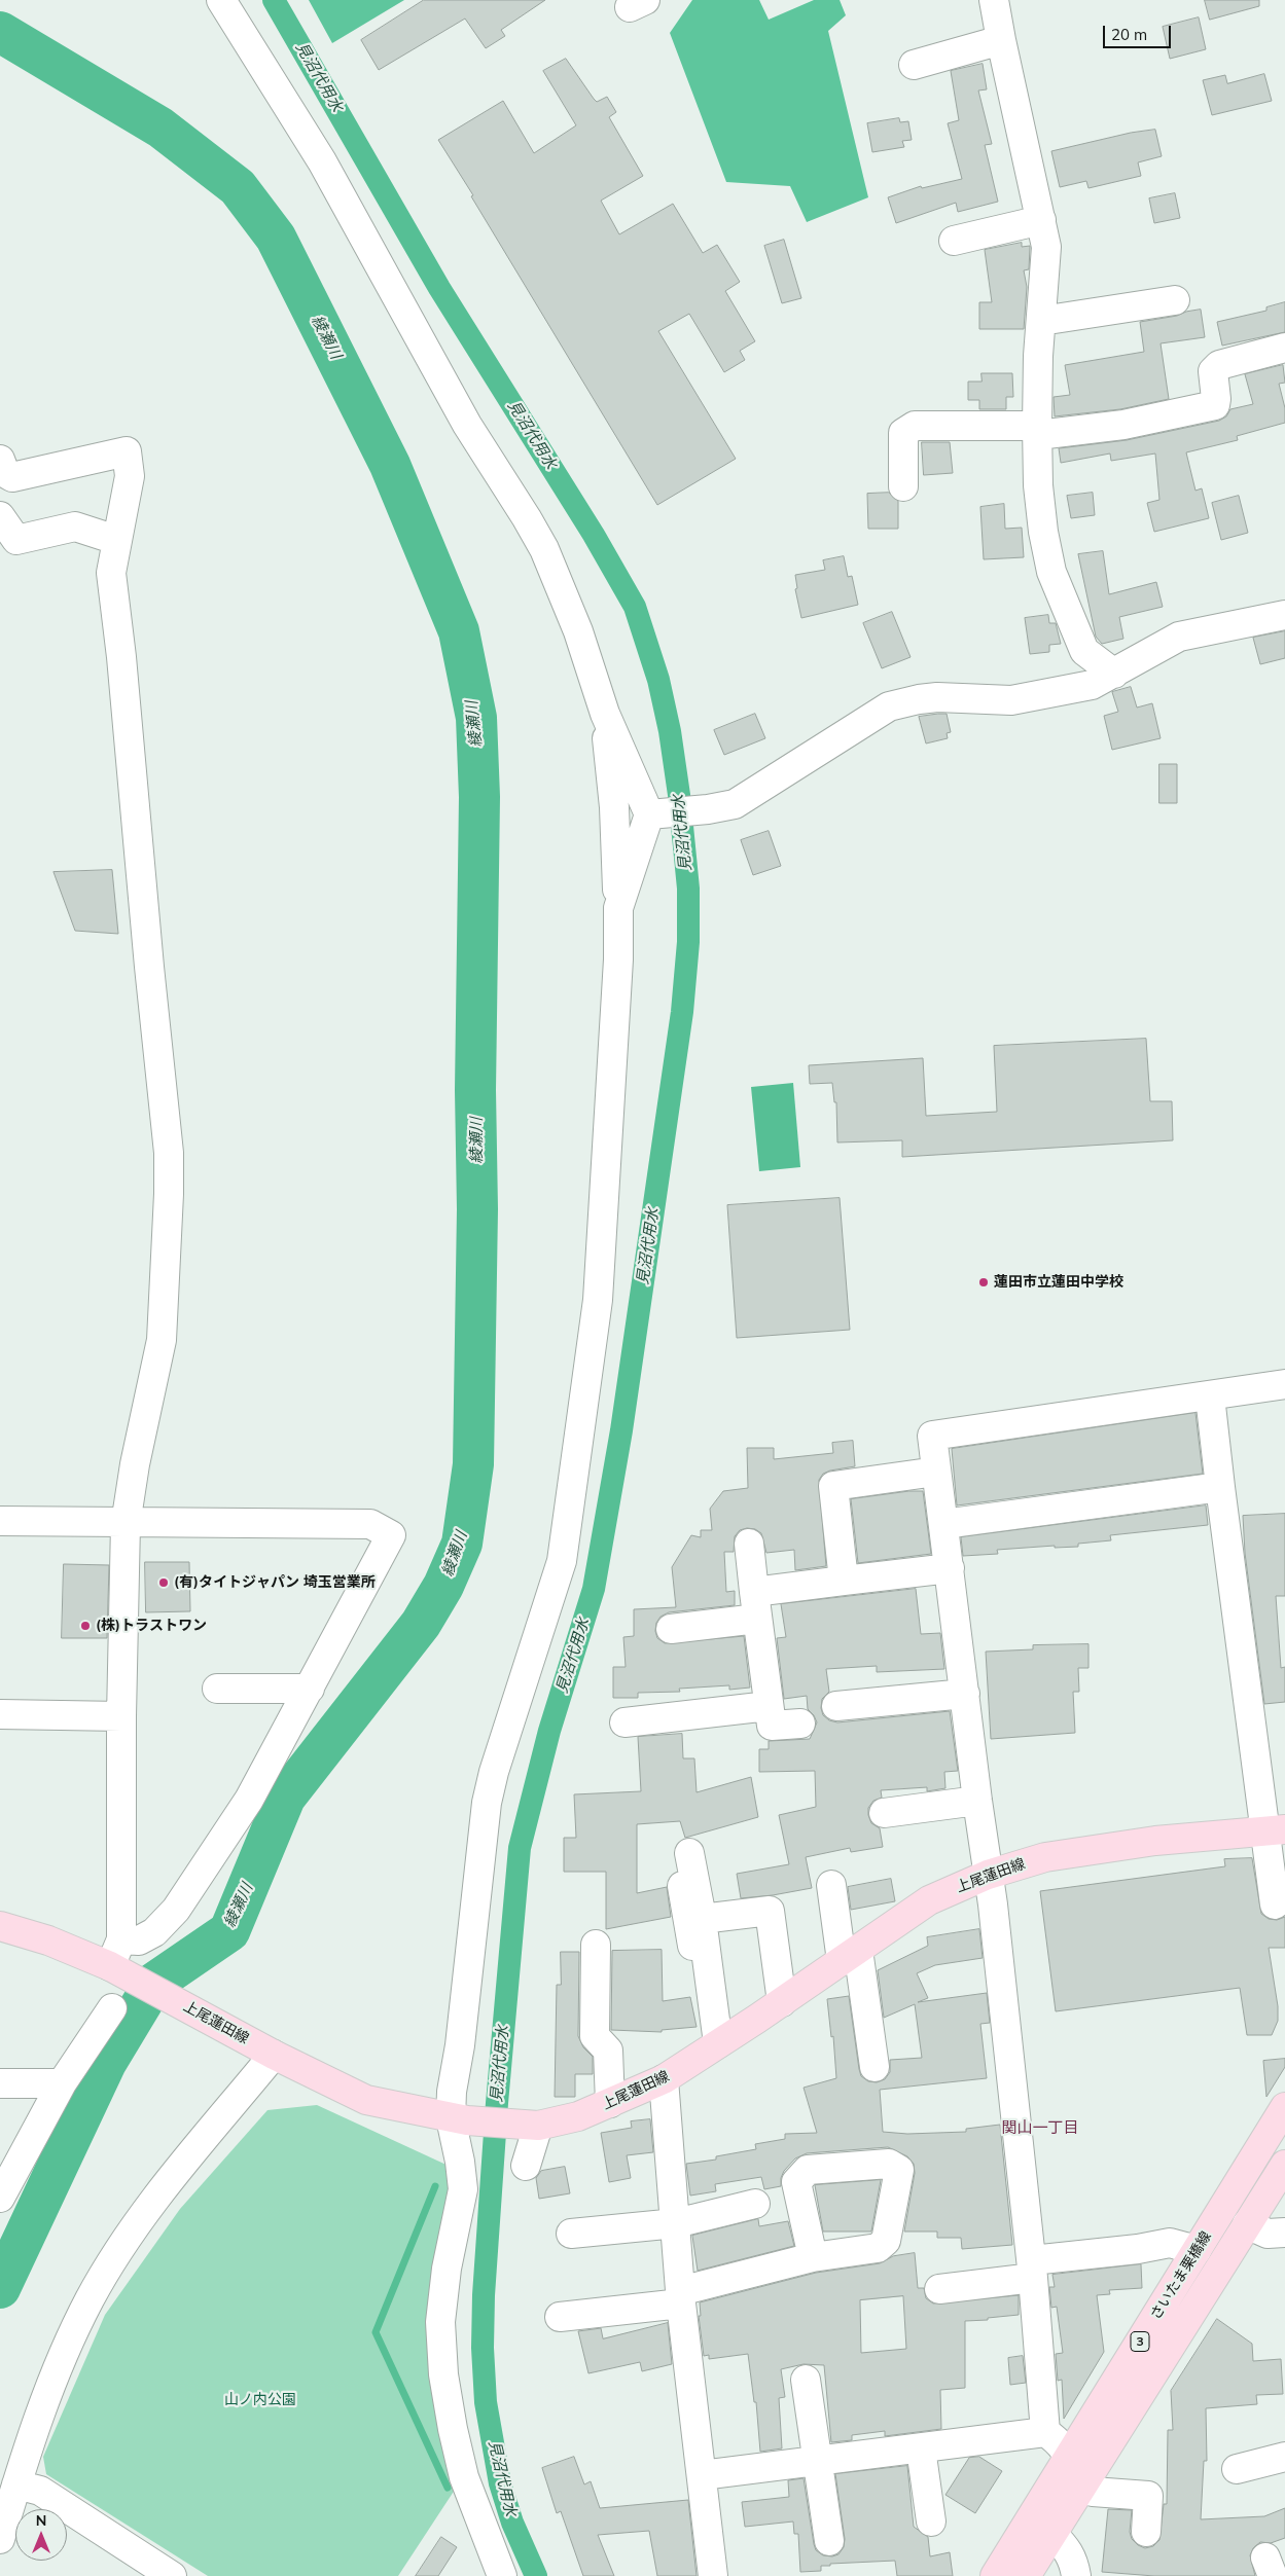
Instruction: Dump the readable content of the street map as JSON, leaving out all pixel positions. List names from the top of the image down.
{
  "streets": {
    "main road": ["上尾蓮田線", "さいたま栗橋線", "3"]
  },
  "districts": ["関山一丁目"],
  "water": ["見沼代用水", "綾瀬川"],
  "parks": ["山ノ内公園"],
  "places": ["蓮田市立蓮田中学校", "(有)タイトジャパン 埼玉営業所", "(株)トラストワン"],
  "scale_bar": "20 m",
  "north": "top"
}
